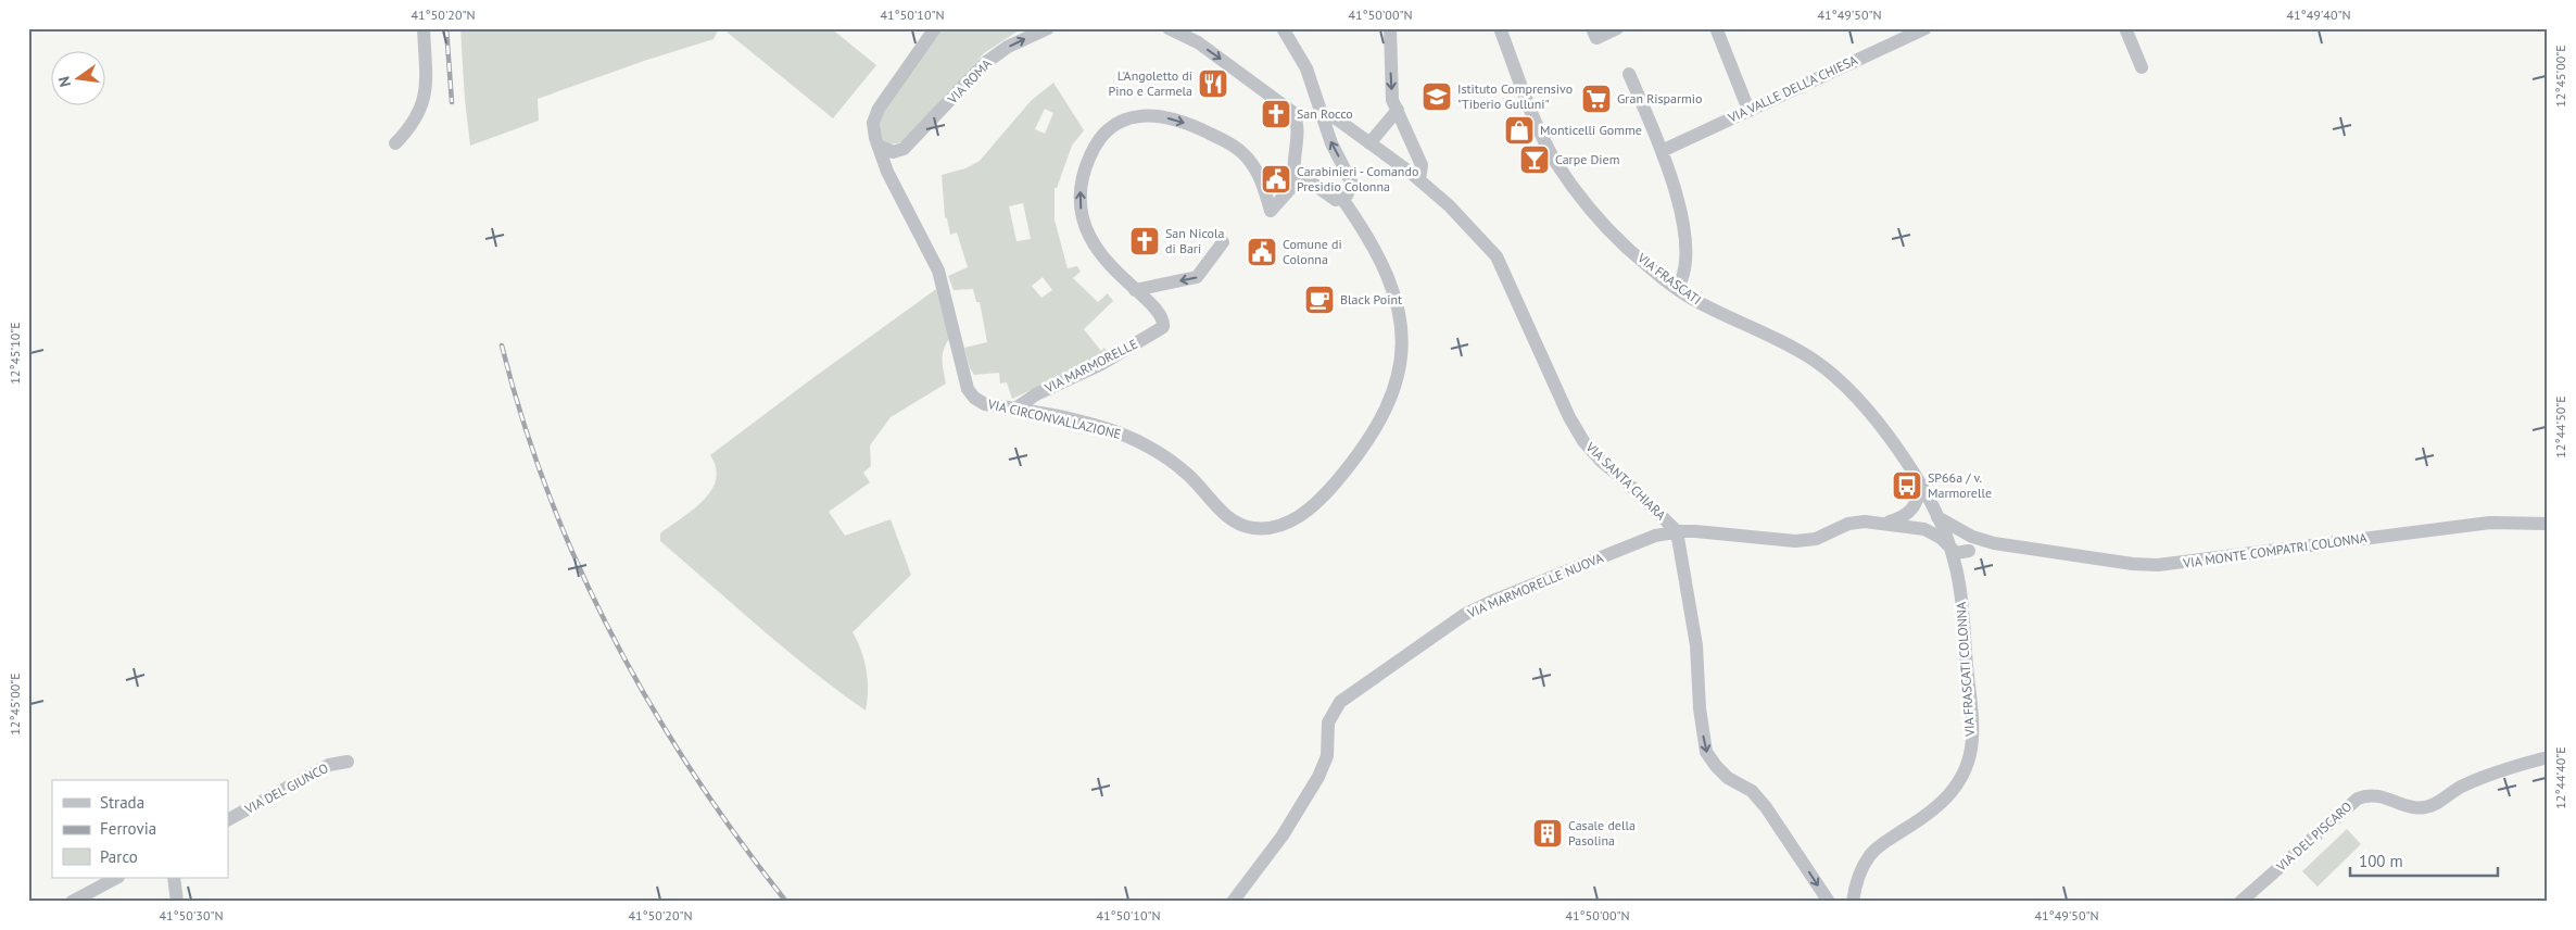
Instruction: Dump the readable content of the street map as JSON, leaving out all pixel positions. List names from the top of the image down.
{
  "streets": {
    "street": [
      "VIA ROMA",
      "VIA VALLE DELLA CHIESA",
      "VIA FRASCATI",
      "VIA MARMORELLE",
      "VIA CIRCONVALLAZIONE",
      "VIA SANTA CHIARA",
      "VIA MONTE COMPATRI COLONNA",
      "VIA MARMORELLE NUOVA",
      "VIA FRASCATI COLONNA",
      "VIA DEL GIUNCO",
      "VIA DEL PISCARO"
    ]
  },
  "crossings": [
    ["VIA ROMA", "VIA CIRCONVALLAZIONE"],
    ["VIA FRASCATI", "VIA MARMORELLE NUOVA"],
    ["VIA FRASCATI", "VIA FRASCATI COLONNA"],
    ["VIA MARMORELLE", "VIA CIRCONVALLAZIONE"],
    ["VIA SANTA CHIARA", "VIA MARMORELLE NUOVA"],
    ["VIA MARMORELLE NUOVA", "VIA FRASCATI COLONNA"]
  ],
  "one_way": ["VIA ROMA", "VIA SANTA CHIARA"],
  "places": {
    "restaurant": ["L'Angoletto di Pino e Carmela"],
    "school or university": ["Istituto Comprensivo \"Tiberio Gulluni\""],
    "supermarket": ["Gran Risparmio"],
    "church": ["San Rocco", "San Nicola di Bari"],
    "shop": ["Monticelli Gomme"],
    "bar": ["Carpe Diem"],
    "public building": ["Carabinieri - Comando Presidio Colonna", "Comune di Colonna"],
    "cafe": ["Black Point"],
    "bus stop": ["SP66a / v. Marmorelle"],
    "building": ["Casale della Pasolina"]
  },
  "legend": ["Strada", "Ferrovia", "Parco"],
  "scale_bar": "100 m",
  "north": "left",
  "coordinates": [
    "41°50'20\"N",
    "41°50'10\"N",
    "41°50'00\"N",
    "41°49'50\"N",
    "41°49'40\"N",
    "12°45'00\"E",
    "12°45'10\"E",
    "12°44'50\"E",
    "12°44'40\"E",
    "41°50'30\"N"
  ]
}
